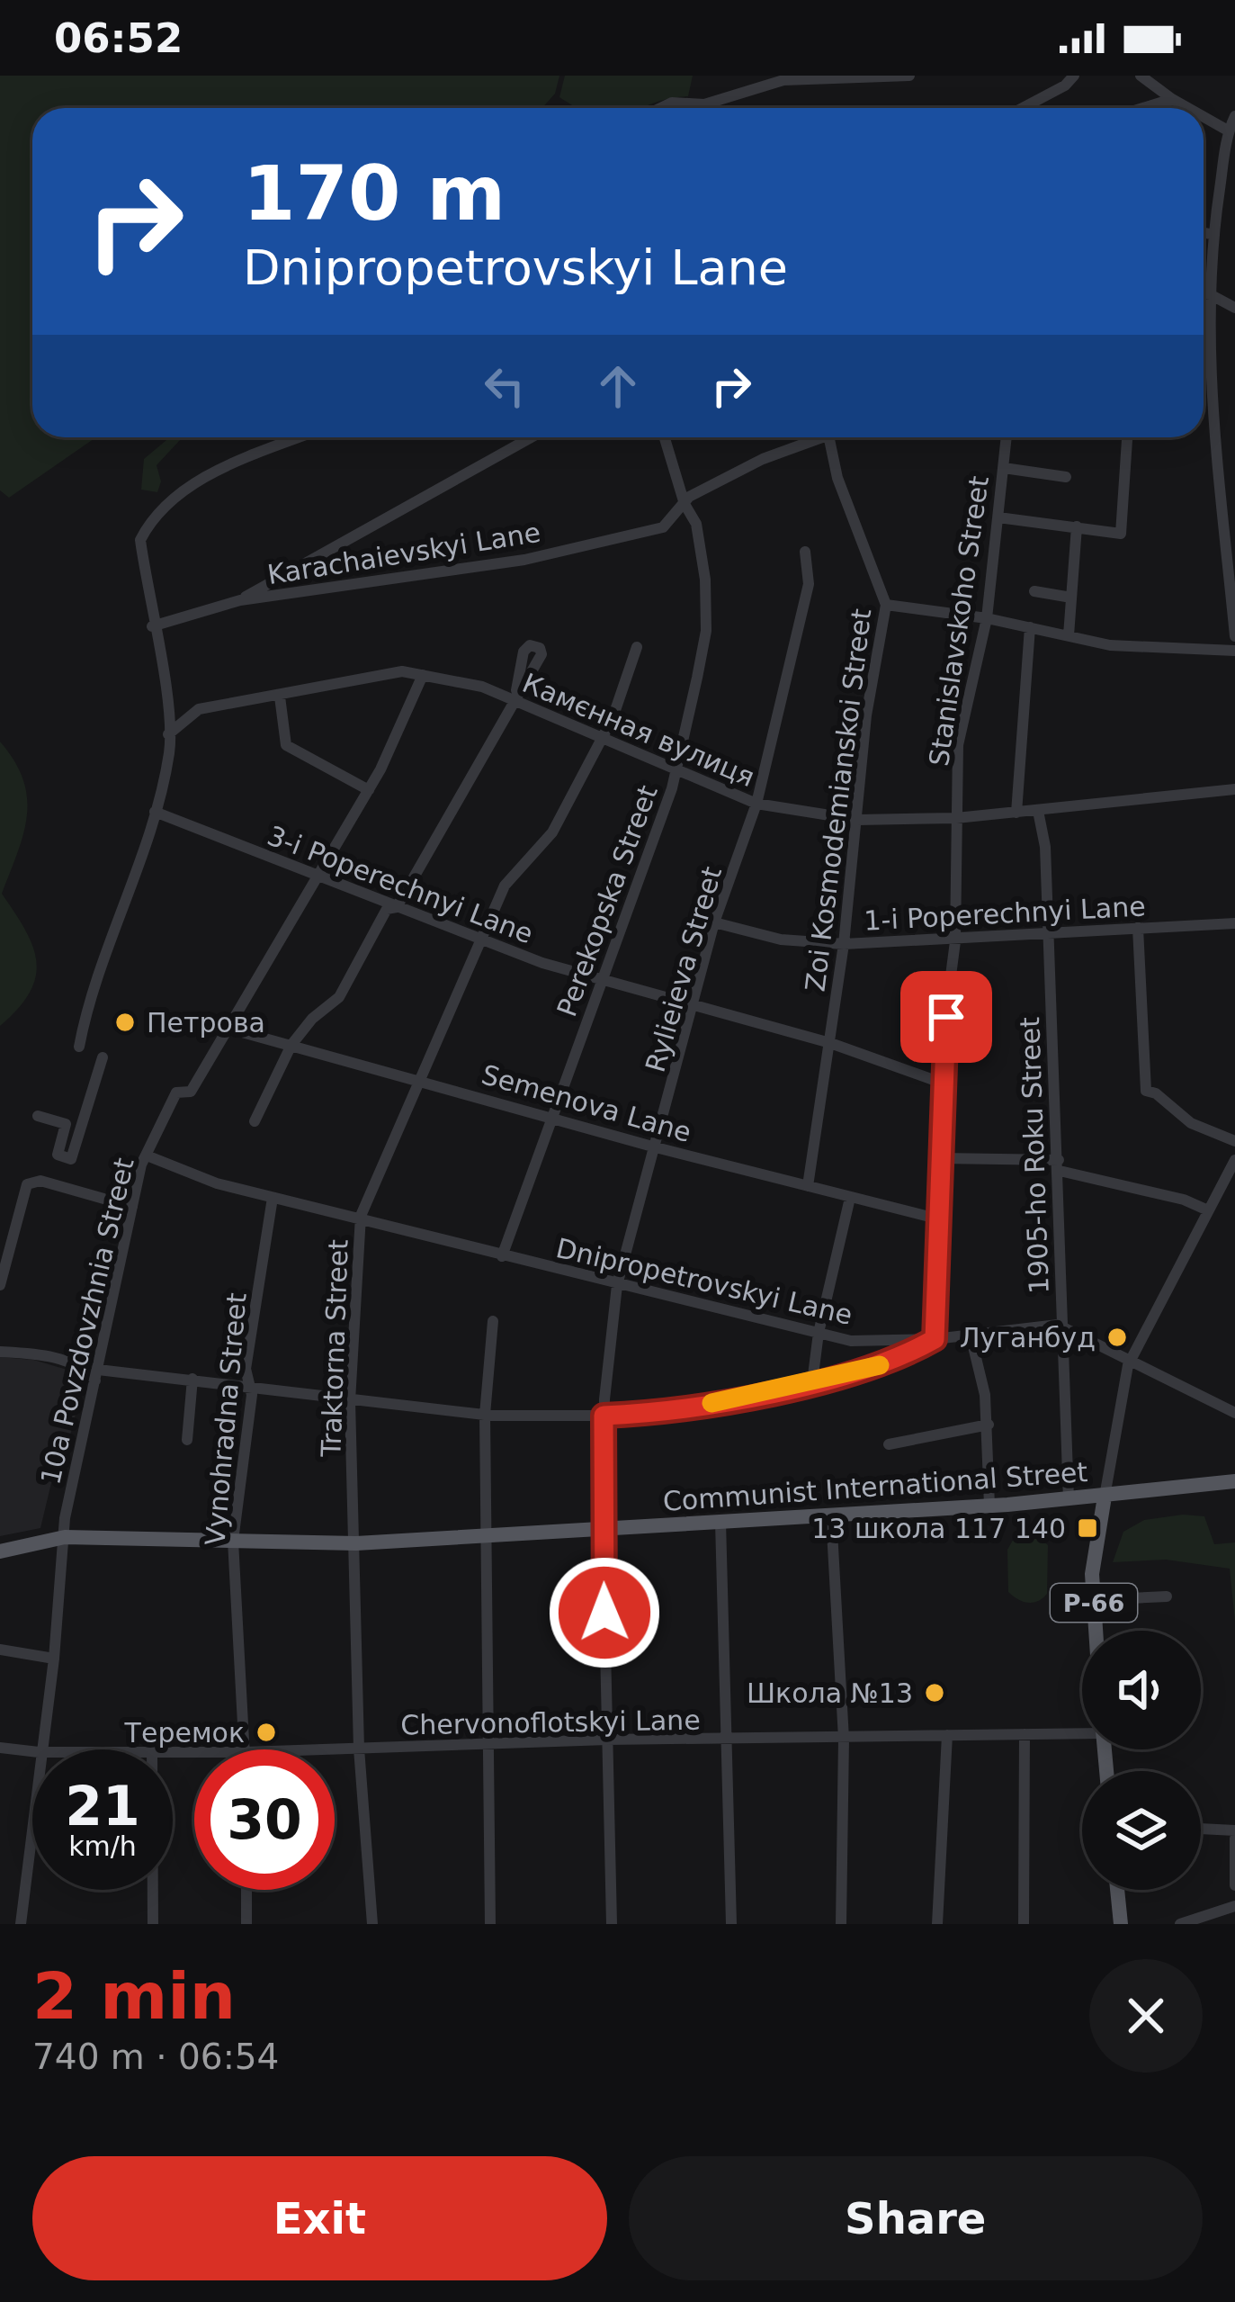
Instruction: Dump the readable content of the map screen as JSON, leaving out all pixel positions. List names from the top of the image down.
{
  "streets": {
    "main road": ["Communist International Street", "Р-66"],
    "street": [
      "Karachaievskyi Lane",
      "Stanislavskoho Street",
      "Камєнная вулиця",
      "Zoi Kosmodemianskoi Street",
      "3-i Poperechnyi Lane",
      "Perekopska Street",
      "1-i Poperechnyi Lane",
      "Rylieieva Street",
      "Semenova Lane",
      "1905-ho Roku Street",
      "Dnipropetrovskyi Lane",
      "10a Povzdovzhnia Street",
      "Traktorna Street",
      "Vynohradna Street",
      "Chervonoflotskyi Lane"
    ]
  },
  "crossings": [
    ["Karachaievskyi Lane", "Perekopska Street"],
    ["Stanislavskoho Street", "Камєнная вулиця"],
    ["Stanislavskoho Street", "3-i Poperechnyi Lane"],
    ["Stanislavskoho Street", "1-i Poperechnyi Lane"],
    ["Stanislavskoho Street", "Semenova Lane"],
    ["Stanislavskoho Street", "Dnipropetrovskyi Lane"],
    ["Камєнная вулиця", "Zoi Kosmodemianskoi Street"],
    ["Камєнная вулиця", "Perekopska Street"],
    ["Камєнная вулиця", "Rylieieva Street"],
    ["Камєнная вулиця", "1905-ho Roku Street"],
    ["Камєнная вулиця", "10a Povzdovzhnia Street"],
    ["Камєнная вулиця", "Traktorna Street"],
    ["Zoi Kosmodemianskoi Street", "3-i Poperechnyi Lane"],
    ["Zoi Kosmodemianskoi Street", "1-i Poperechnyi Lane"],
    ["Zoi Kosmodemianskoi Street", "Semenova Lane"],
    ["3-i Poperechnyi Lane", "Perekopska Street"],
    ["3-i Poperechnyi Lane", "Rylieieva Street"],
    ["3-i Poperechnyi Lane", "10a Povzdovzhnia Street"],
    ["3-i Poperechnyi Lane", "Traktorna Street"],
    ["Perekopska Street", "Semenova Lane"],
    ["Perekopska Street", "Dnipropetrovskyi Lane"],
    ["1-i Poperechnyi Lane", "Rylieieva Street"],
    ["1-i Poperechnyi Lane", "1905-ho Roku Street"],
    ["Rylieieva Street", "Semenova Lane"],
    ["Rylieieva Street", "Dnipropetrovskyi Lane"],
    ["Rylieieva Street", "Communist International Street"],
    ["Semenova Lane", "10a Povzdovzhnia Street"],
    ["Semenova Lane", "Traktorna Street"],
    ["1905-ho Roku Street", "Dnipropetrovskyi Lane"],
    ["1905-ho Roku Street", "Communist International Street"],
    ["Dnipropetrovskyi Lane", "10a Povzdovzhnia Street"],
    ["Dnipropetrovskyi Lane", "Traktorna Street"],
    ["Dnipropetrovskyi Lane", "Vynohradna Street"],
    ["10a Povzdovzhnia Street", "Communist International Street"],
    ["Traktorna Street", "Communist International Street"],
    ["Traktorna Street", "Chervonoflotskyi Lane"],
    ["Vynohradna Street", "Communist International Street"],
    ["Communist International Street", "Р-66"]
  ],
  "places": {
    "other": [
      "Петрова",
      "Луганбуд",
      "Школа №13",
      "Теремок"
    ],
    "transit": ["13 школа 117 140"]
  },
  "page": {
    "status": "06:52",
    "turn": ["170 m", "Dnipropetrovskyi Lane"],
    "speed": "21 km/h",
    "limit": "30",
    "heading": ["2 min", "740 m · 06:54"],
    "buttons": ["Exit", "Share"]
  }
}
